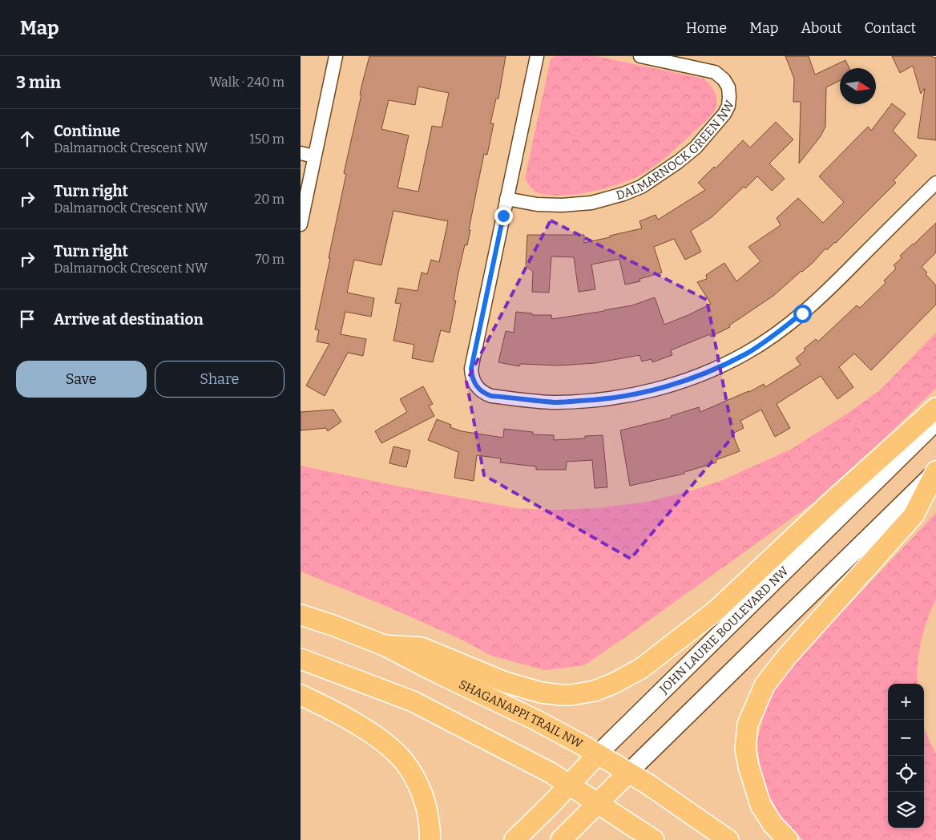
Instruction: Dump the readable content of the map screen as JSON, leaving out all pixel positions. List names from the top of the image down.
{
  "streets": {
    "main road": ["JOHN LAURIE BOULEVARD NW", "SHAGANAPPI TRAIL NW"],
    "street": ["DALMARNOCK GREEN NW"]
  },
  "crossings": [
    ["JOHN LAURIE BOULEVARD NW", "SHAGANAPPI TRAIL NW"]
  ],
  "north": "right",
  "page": {
    "header": "Map",
    "nav": [
      "Home",
      "Map",
      "About",
      "Contact"
    ],
    "heading": ["3 min", "Walk · 240 m"],
    "list": [
      ["Continue", "Dalmarnock Crescent NW", "150 m"],
      ["Turn right", "Dalmarnock Crescent NW", "20 m"],
      ["Turn right", "Dalmarnock Crescent NW", "70 m"],
      "Arrive at destination"
    ],
    "buttons": ["Save", "Share"],
    "map_buttons": ["+", "−"]
  }
}
